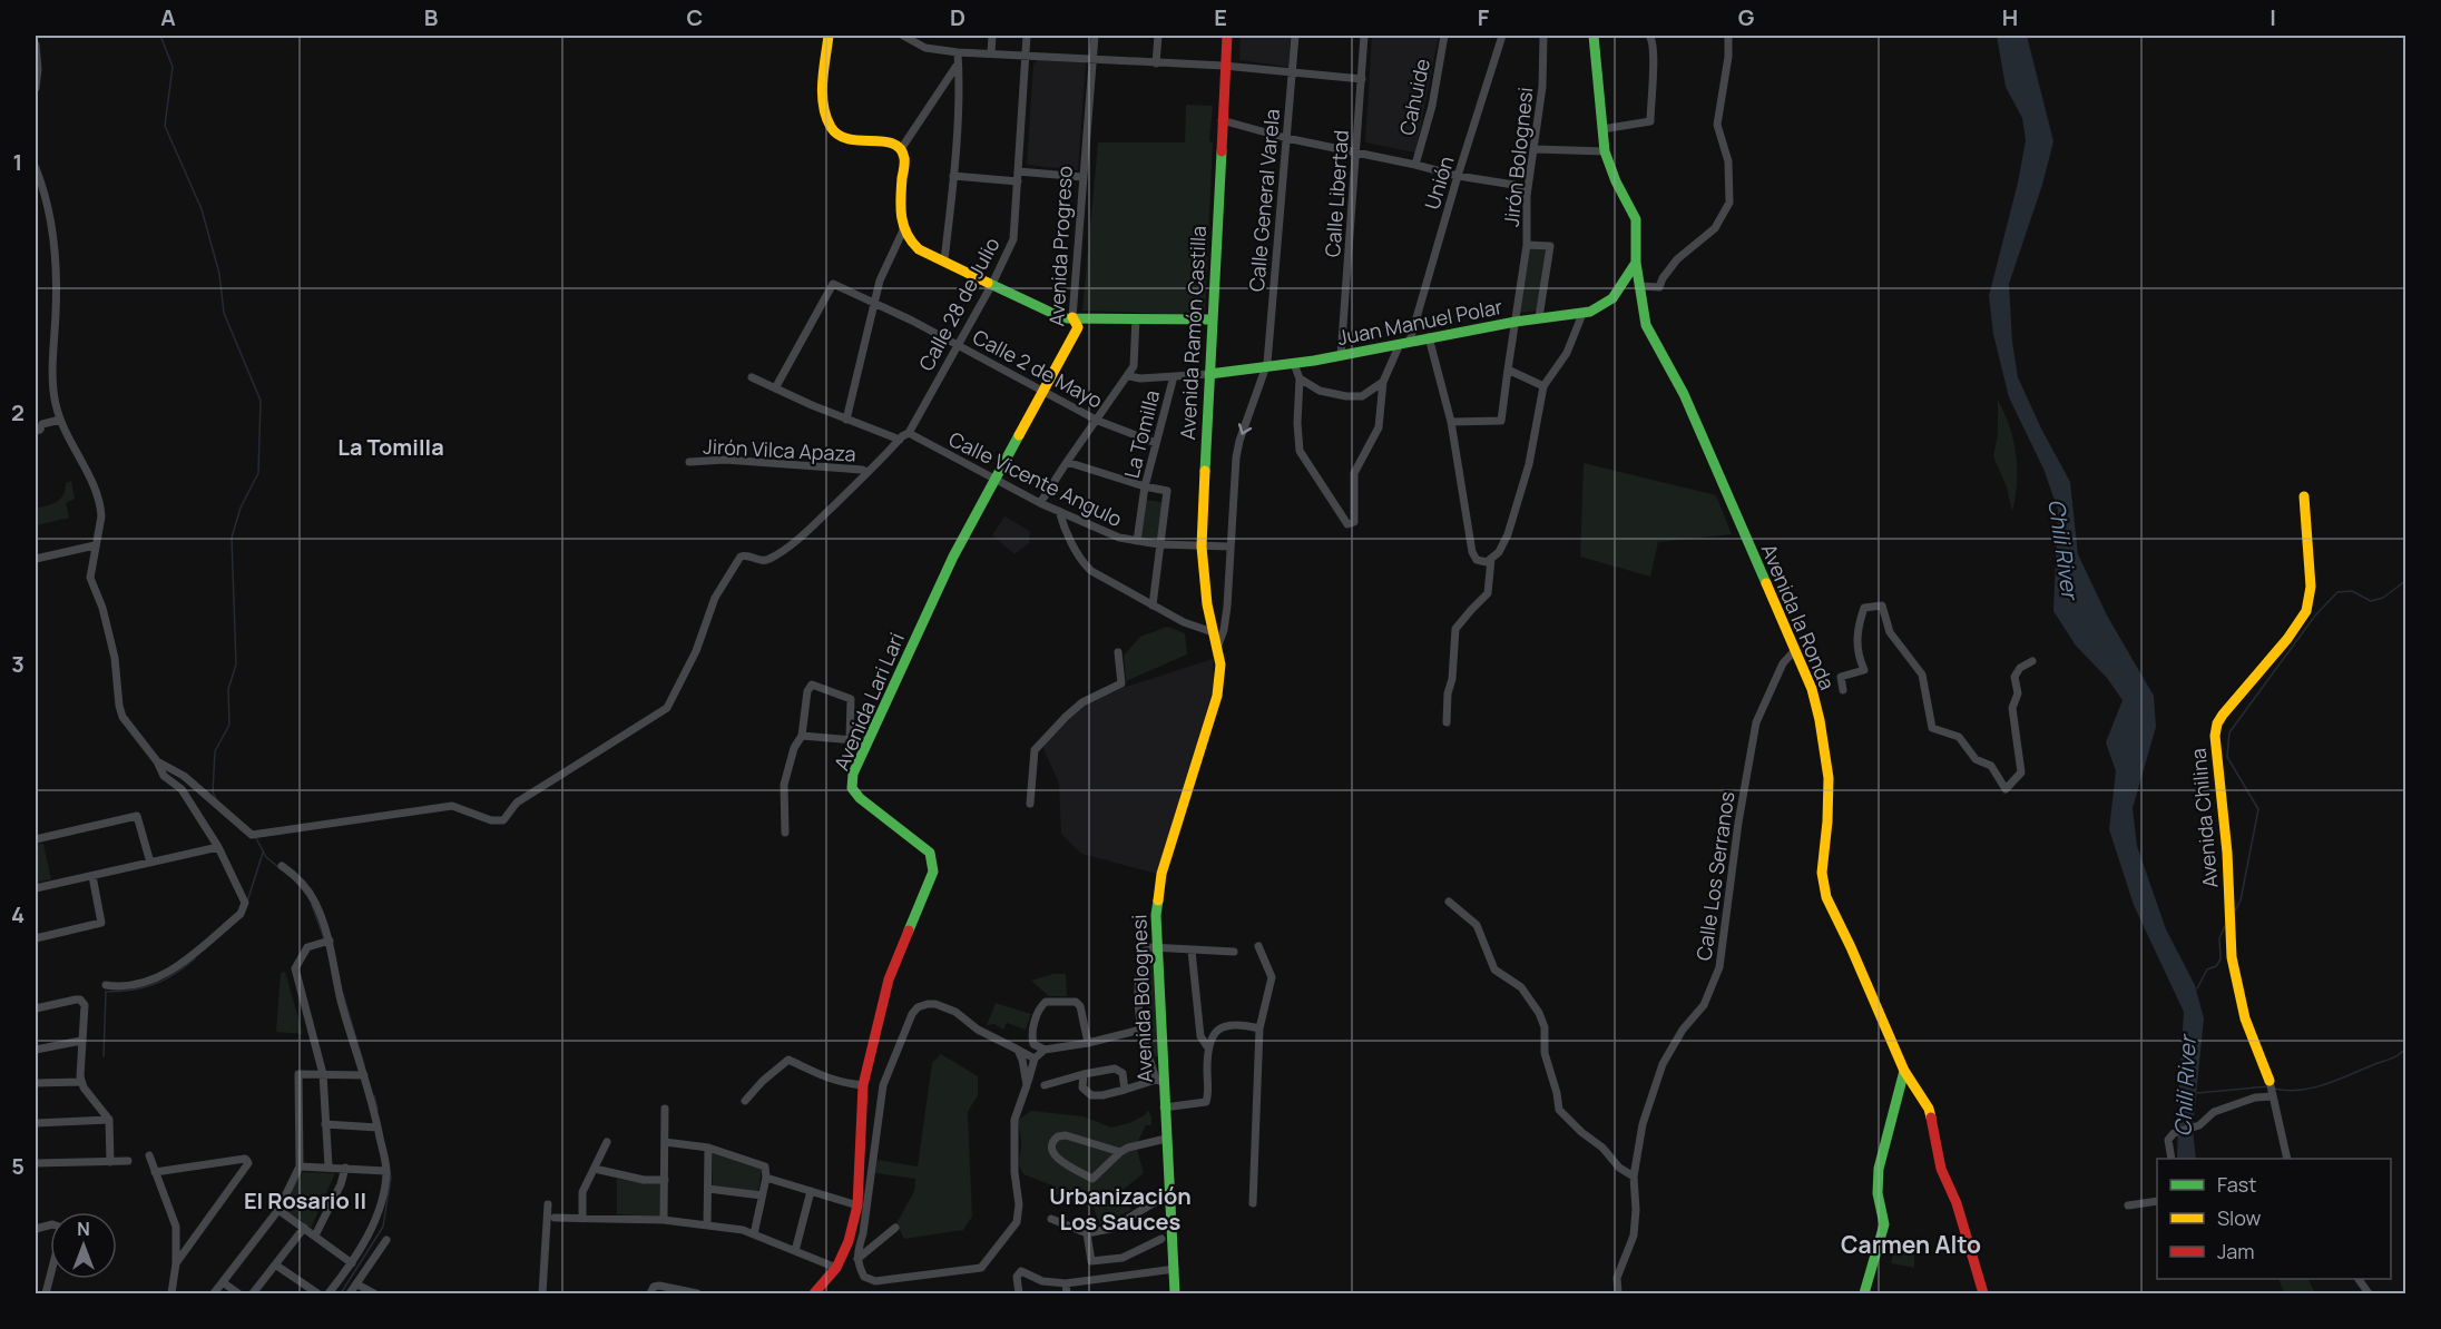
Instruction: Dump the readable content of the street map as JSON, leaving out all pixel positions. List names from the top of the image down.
{
  "streets": {
    "main road": [
      "Avenida Progreso",
      "Juan Manuel Polar",
      "Avenida Ramón Castilla",
      "Avenida la Ronda",
      "Avenida Lari Lari",
      "Avenida Chilina",
      "Avenida Bolognesi"
    ],
    "street": [
      "Cahuide",
      "Jirón Bolognesi",
      "Unión",
      "Calle Libertad",
      "Calle General Varela",
      "Calle 28 de Julio",
      "Calle 2 de Mayo",
      "La Tomilla",
      "Jirón Vilca Apaza",
      "Calle Vicente Angulo",
      "Calle Los Serranos"
    ]
  },
  "crossings": [
    ["Jirón Bolognesi", "Juan Manuel Polar"],
    ["Unión", "Juan Manuel Polar"],
    ["Calle Libertad", "Juan Manuel Polar"],
    ["Calle General Varela", "Juan Manuel Polar"],
    ["Calle General Varela", "Calle Vicente Angulo"],
    ["Calle General Varela", "Avenida Bolognesi"],
    ["Avenida Progreso", "Calle 2 de Mayo"],
    ["Avenida Progreso", "Calle Vicente Angulo"],
    ["Avenida Progreso", "Avenida Lari Lari"],
    ["Calle 28 de Julio", "Calle 2 de Mayo"],
    ["Calle 28 de Julio", "Jirón Vilca Apaza"],
    ["Calle 28 de Julio", "Calle Vicente Angulo"],
    ["Juan Manuel Polar", "Avenida Ramón Castilla"],
    ["Juan Manuel Polar", "Avenida la Ronda"],
    ["Avenida Ramón Castilla", "Calle Vicente Angulo"],
    ["Avenida Ramón Castilla", "Avenida Bolognesi"],
    ["Calle 2 de Mayo", "La Tomilla"],
    ["La Tomilla", "Calle Vicente Angulo"],
    ["Calle Vicente Angulo", "Avenida Lari Lari"],
    ["Avenida la Ronda", "Calle Los Serranos"]
  ],
  "districts": [
    "La Tomilla",
    "Urbanización Los Sauces",
    "El Rosario II",
    "Carmen Alto"
  ],
  "water": ["Chili River"],
  "legend": ["Fast", "Slow", "Jam"],
  "north": "top",
  "grid": {
    "columns": [
      "A",
      "B",
      "C",
      "D",
      "E",
      "F",
      "G",
      "H",
      "I"
    ],
    "rows": [
      "1",
      "2",
      "3",
      "4",
      "5"
    ]
  }
}
